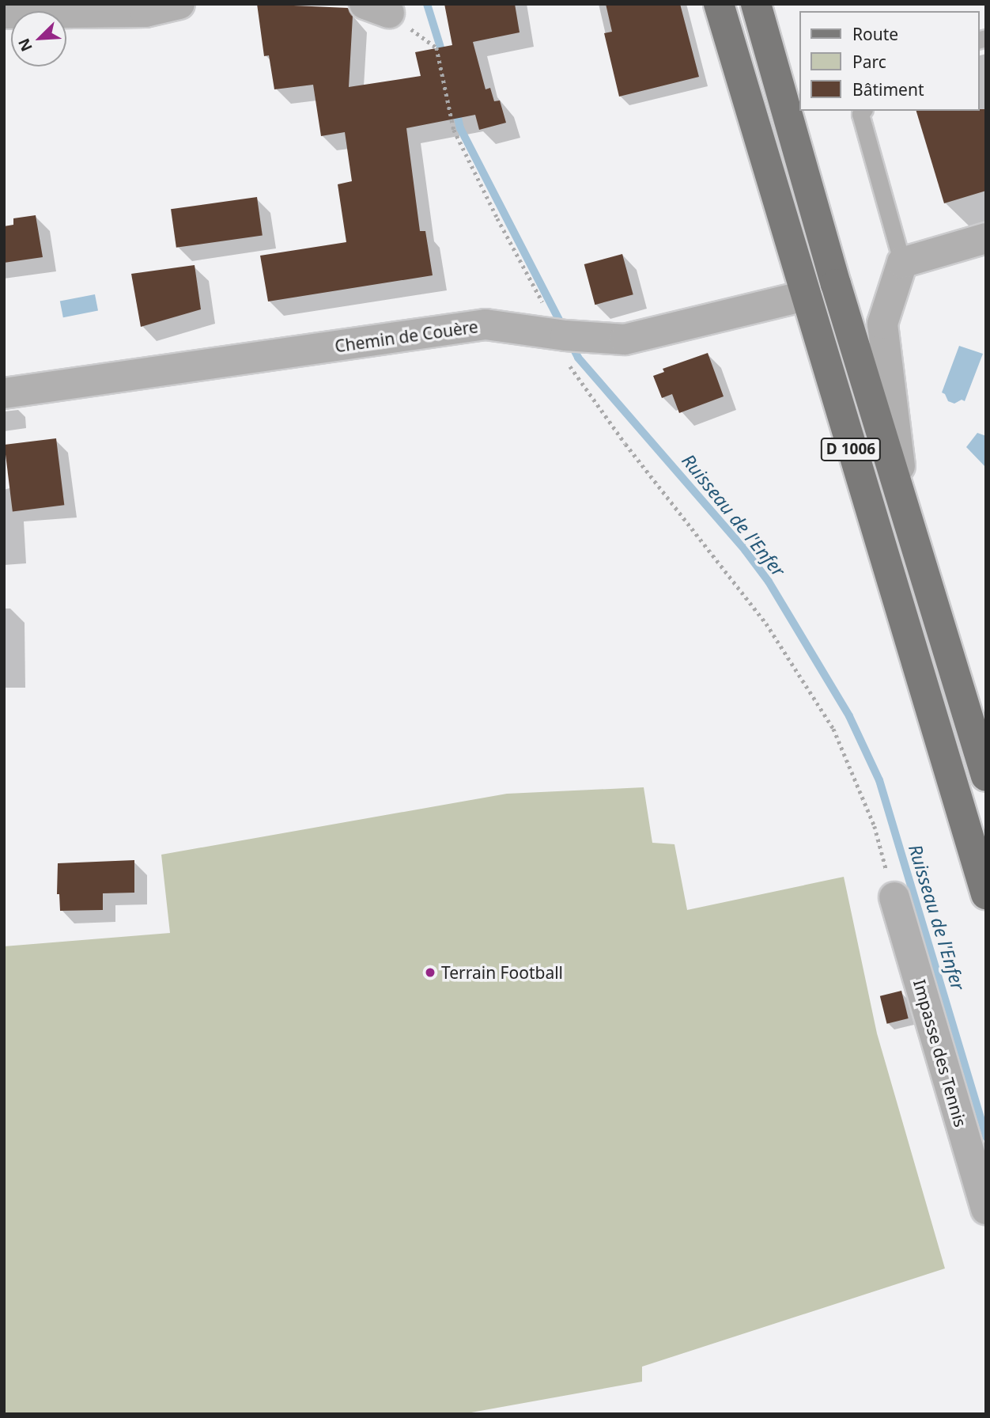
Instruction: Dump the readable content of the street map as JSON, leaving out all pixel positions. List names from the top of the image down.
{
  "streets": {
    "main road": ["D 1006"],
    "street": ["Chemin de Couère", "Impasse des Tennis"]
  },
  "crossings": [
    ["Chemin de Couère", "D 1006"]
  ],
  "water": ["Ruisseau de l'Enfer"],
  "places": ["Terrain Football"],
  "legend": ["Route", "Parc", "Bâtiment"],
  "north": "bottom left"
}
